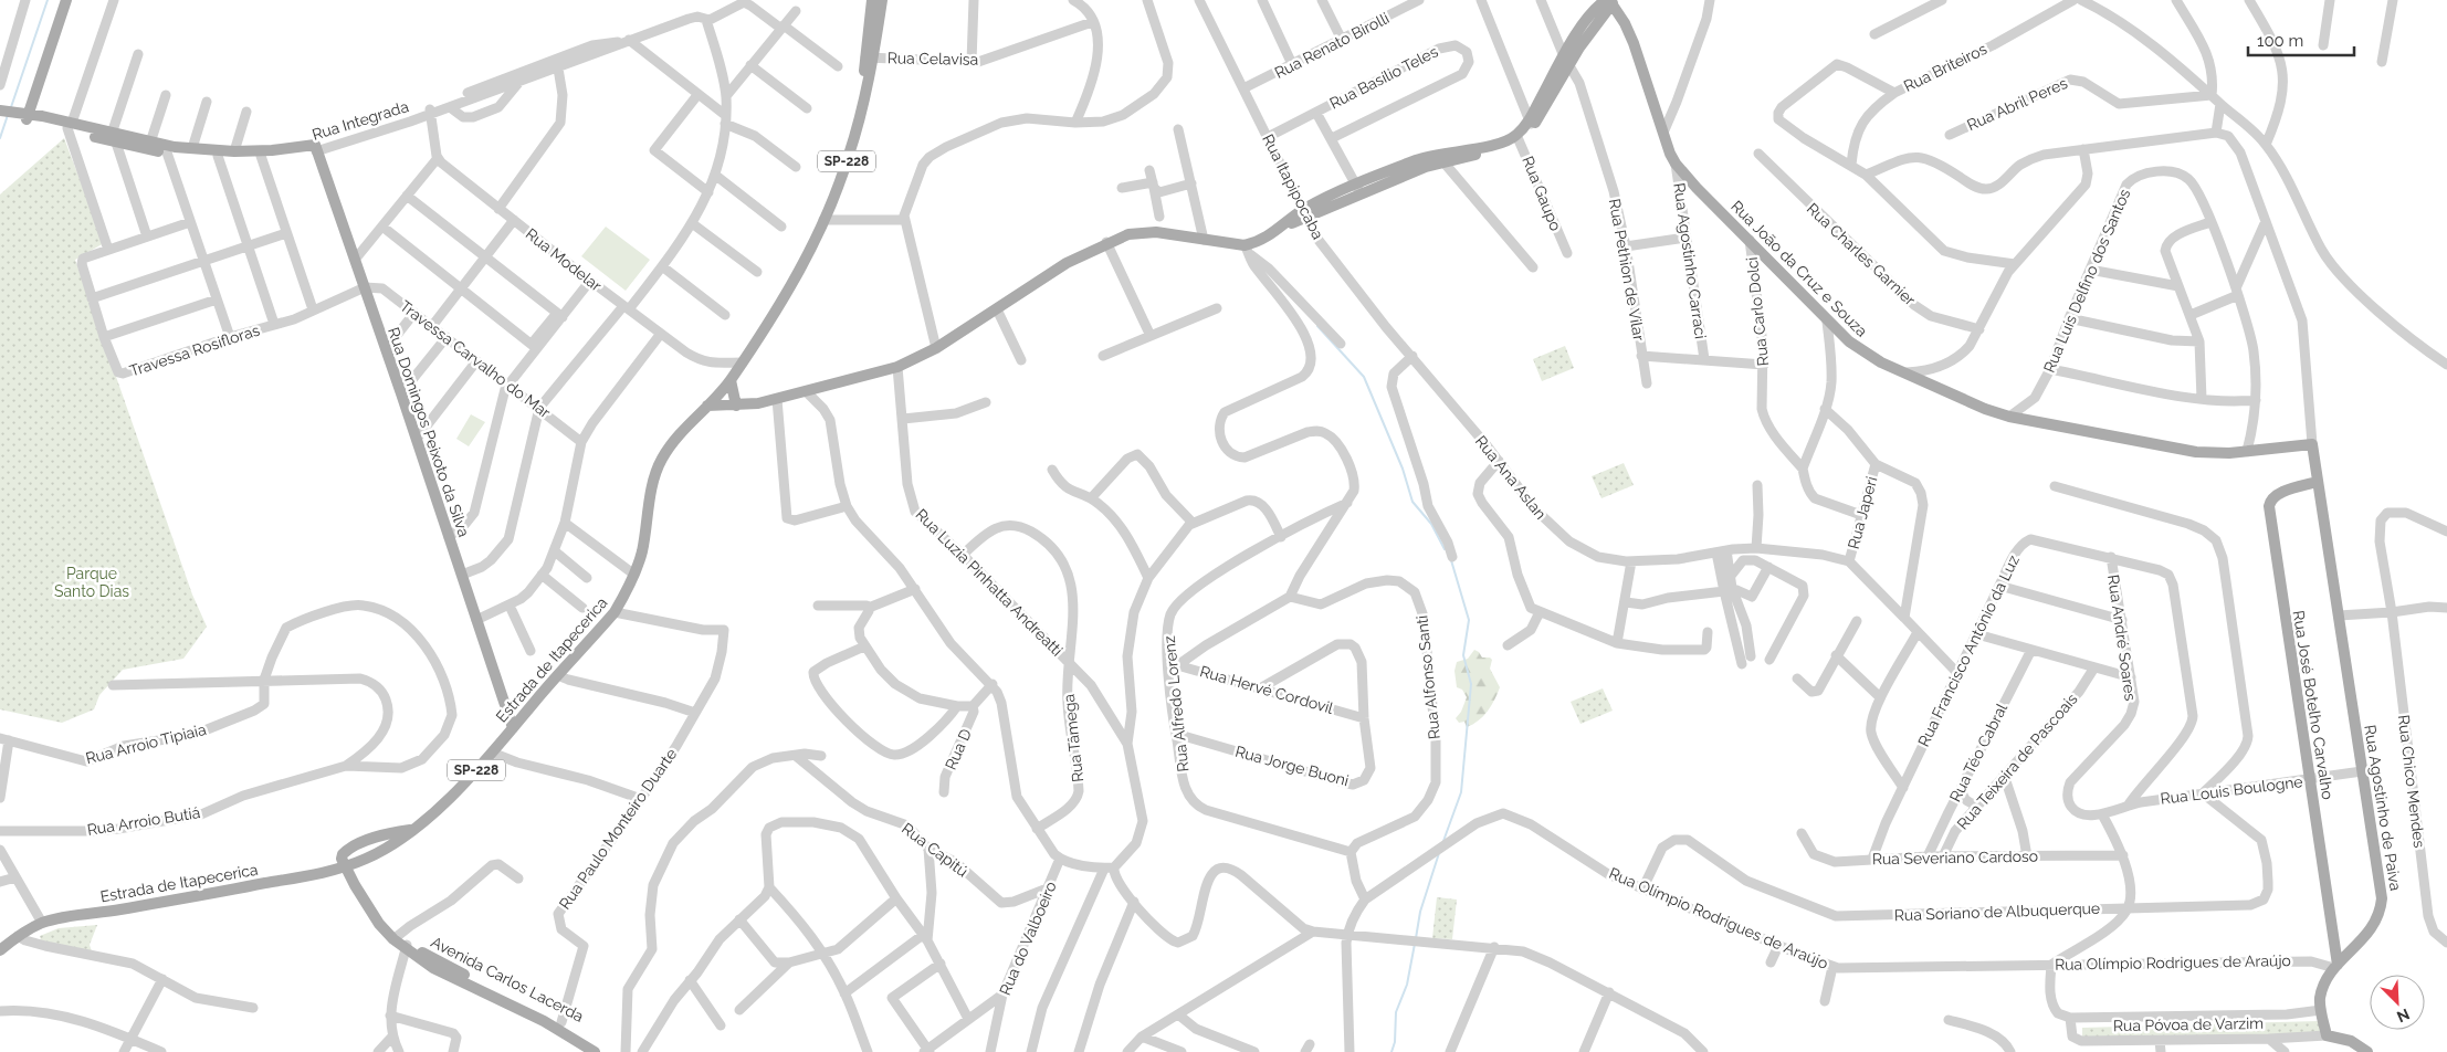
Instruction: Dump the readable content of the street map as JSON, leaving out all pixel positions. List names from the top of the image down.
{
  "streets": {
    "main road": [
      "Rua Integrada",
      "SP-228",
      "Rua João da Cruz e Souza",
      "Rua Domingos Peixoto da Silva",
      "Estrada de Itapecerica",
      "Rua José Botelho Carvalho",
      "Rua Agostinho de Paiva",
      "Avenida Carlos Lacerda",
      "Rua Póvoa de Varzim"
    ],
    "street": [
      "Rua Renato Birolli",
      "Rua Celavisa",
      "Rua Briteiros",
      "Rua Basílio Teles",
      "Rua Abril Peres",
      "Rua Itapipocaba",
      "Rua Gaupo",
      "Rua Charles Garnier",
      "Rua Modelar",
      "Rua Agostinho Carraci",
      "Rua Pethion de Vilar",
      "Rua Luís Delfino dos Santos",
      "Rua Carlo Dolci",
      "Travessa Rosifloras",
      "Travessa Carvalho do Mar",
      "Rua Ana Aslan",
      "Rua Japeri",
      "Rua Luzia Pinhatta Andreatti",
      "Rua André Soares",
      "Rua Francisco Antônio da Luz",
      "Rua Alfonso Santi",
      "Rua Hervé Cordovil",
      "Rua Alfredo Lorenz",
      "Rua Tâmega",
      "Rua Arroio Tipiaia",
      "Rua D",
      "Rua Téo Cabral",
      "Rua Teixeira de Pascoais",
      "Rua Jorge Buoni",
      "Rua Chico Mendes",
      "Rua Louis Boulogne",
      "Rua Arroio Butiá",
      "Rua Paulo Monteiro Duarte",
      "Rua Capitú",
      "Rua Severiano Cardoso",
      "Rua Soriano de Albuquerque",
      "Rua Olímpio Rodrigues de Araújo",
      "Rua do Valboeiro"
    ]
  },
  "crossings": [
    ["Rua Renato Birolli", "Rua Itapipocaba"],
    ["Rua Celavisa", "Estrada de Itapecerica"],
    ["Rua Basílio Teles", "Rua Itapipocaba"],
    ["Rua Integrada", "Rua Domingos Peixoto da Silva"],
    ["Rua Itapipocaba", "Rua Ana Aslan"],
    ["Rua Modelar", "Estrada de Itapecerica"],
    ["Rua Agostinho Carraci", "Rua João da Cruz e Souza"],
    ["Rua João da Cruz e Souza", "Rua Luís Delfino dos Santos"],
    ["Rua João da Cruz e Souza", "Rua Carlo Dolci"],
    ["Rua João da Cruz e Souza", "Rua Agostinho de Paiva"],
    ["Rua Carlo Dolci", "Rua Japeri"],
    ["Travessa Rosifloras", "Travessa Carvalho do Mar"],
    ["Travessa Rosifloras", "Rua Domingos Peixoto da Silva"],
    ["Travessa Carvalho do Mar", "Rua Domingos Peixoto da Silva"],
    ["Rua Domingos Peixoto da Silva", "Estrada de Itapecerica"],
    ["Rua Ana Aslan", "Rua Japeri"],
    ["Rua Luzia Pinhatta Andreatti", "Rua Tâmega"],
    ["Rua André Soares", "Rua Francisco Antônio da Luz"],
    ["Rua André Soares", "Rua Louis Boulogne"],
    ["Rua Francisco Antônio da Luz", "Rua Louis Boulogne"],
    ["Rua Francisco Antônio da Luz", "Rua Severiano Cardoso"],
    ["Estrada de Itapecerica", "Rua Paulo Monteiro Duarte"],
    ["Estrada de Itapecerica", "Avenida Carlos Lacerda"],
    ["Rua Alfonso Santi", "Rua Alfredo Lorenz"],
    ["Rua Hervé Cordovil", "Rua Alfredo Lorenz"],
    ["Rua Hervé Cordovil", "Rua Jorge Buoni"],
    ["Rua Alfredo Lorenz", "Rua Jorge Buoni"],
    ["Rua José Botelho Carvalho", "Rua Louis Boulogne"],
    ["Rua José Botelho Carvalho", "Rua Agostinho de Paiva"],
    ["Rua José Botelho Carvalho", "Rua Olímpio Rodrigues de Araújo"],
    ["Rua Arroio Tipiaia", "Rua Arroio Butiá"],
    ["Rua Téo Cabral", "Rua Severiano Cardoso"],
    ["Rua Teixeira de Pascoais", "Rua Severiano Cardoso"],
    ["Rua Louis Boulogne", "Rua Agostinho de Paiva"],
    ["Rua Louis Boulogne", "Rua Soriano de Albuquerque"],
    ["Rua Agostinho de Paiva", "Rua Olímpio Rodrigues de Araújo"],
    ["Rua Paulo Monteiro Duarte", "Avenida Carlos Lacerda"],
    ["Rua Capitú", "Rua do Valboeiro"],
    ["Rua Soriano de Albuquerque", "Rua Olímpio Rodrigues de Araújo"]
  ],
  "parks": ["Parque Santo Dias"],
  "scale_bar": "100 m",
  "north": "bottom right"
}
